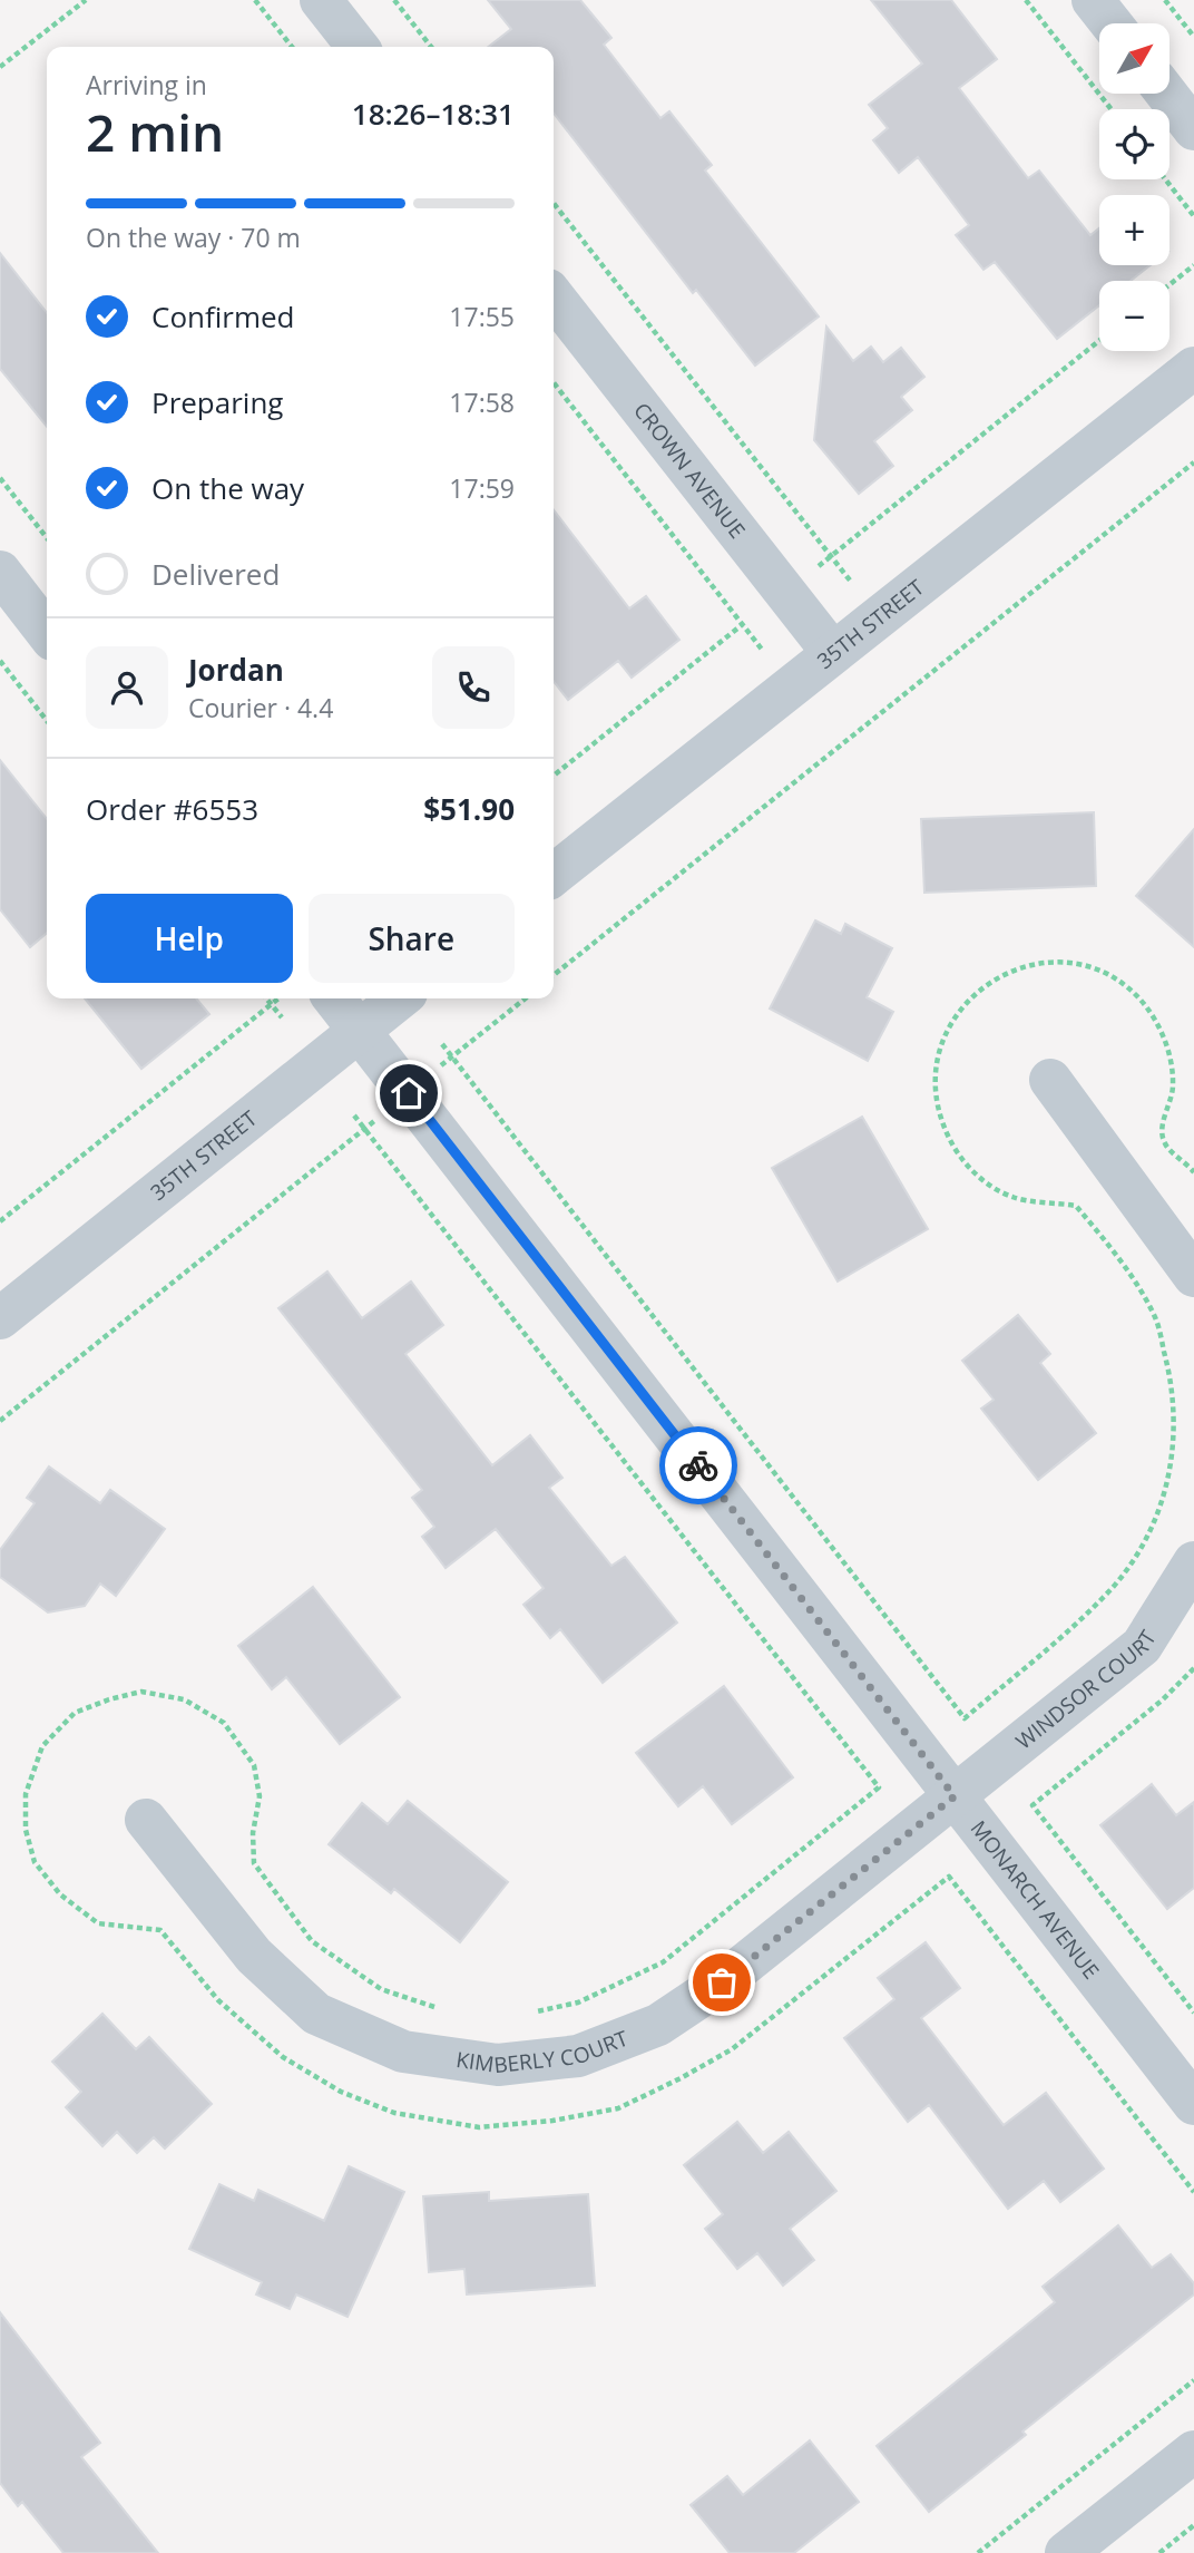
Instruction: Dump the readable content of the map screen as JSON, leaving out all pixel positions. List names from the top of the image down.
{
  "streets": {
    "street": [
      "CROWN AVENUE",
      "35TH STREET",
      "WINDSOR COURT",
      "MONARCH AVENUE",
      "KIMBERLY COURT"
    ]
  },
  "crossings": [
    ["CROWN AVENUE", "35TH STREET"],
    ["35TH STREET", "MONARCH AVENUE"],
    ["WINDSOR COURT", "MONARCH AVENUE"],
    ["WINDSOR COURT", "KIMBERLY COURT"],
    ["MONARCH AVENUE", "KIMBERLY COURT"]
  ],
  "north": "top right",
  "page": {
    "map_buttons": ["+", "−"],
    "heading": ["2 min", "Arriving in", "18:26–18:31"],
    "panel": [
      "Jordan",
      "Courier · 4.4",
      "Order #6553",
      "$51.90"
    ],
    "bar": "On the way · 70 m",
    "list": [
      ["Confirmed", "17:55"],
      ["Preparing", "17:58"],
      ["On the way", "17:59"],
      "Delivered"
    ],
    "buttons": ["Help", "Share"]
  }
}
